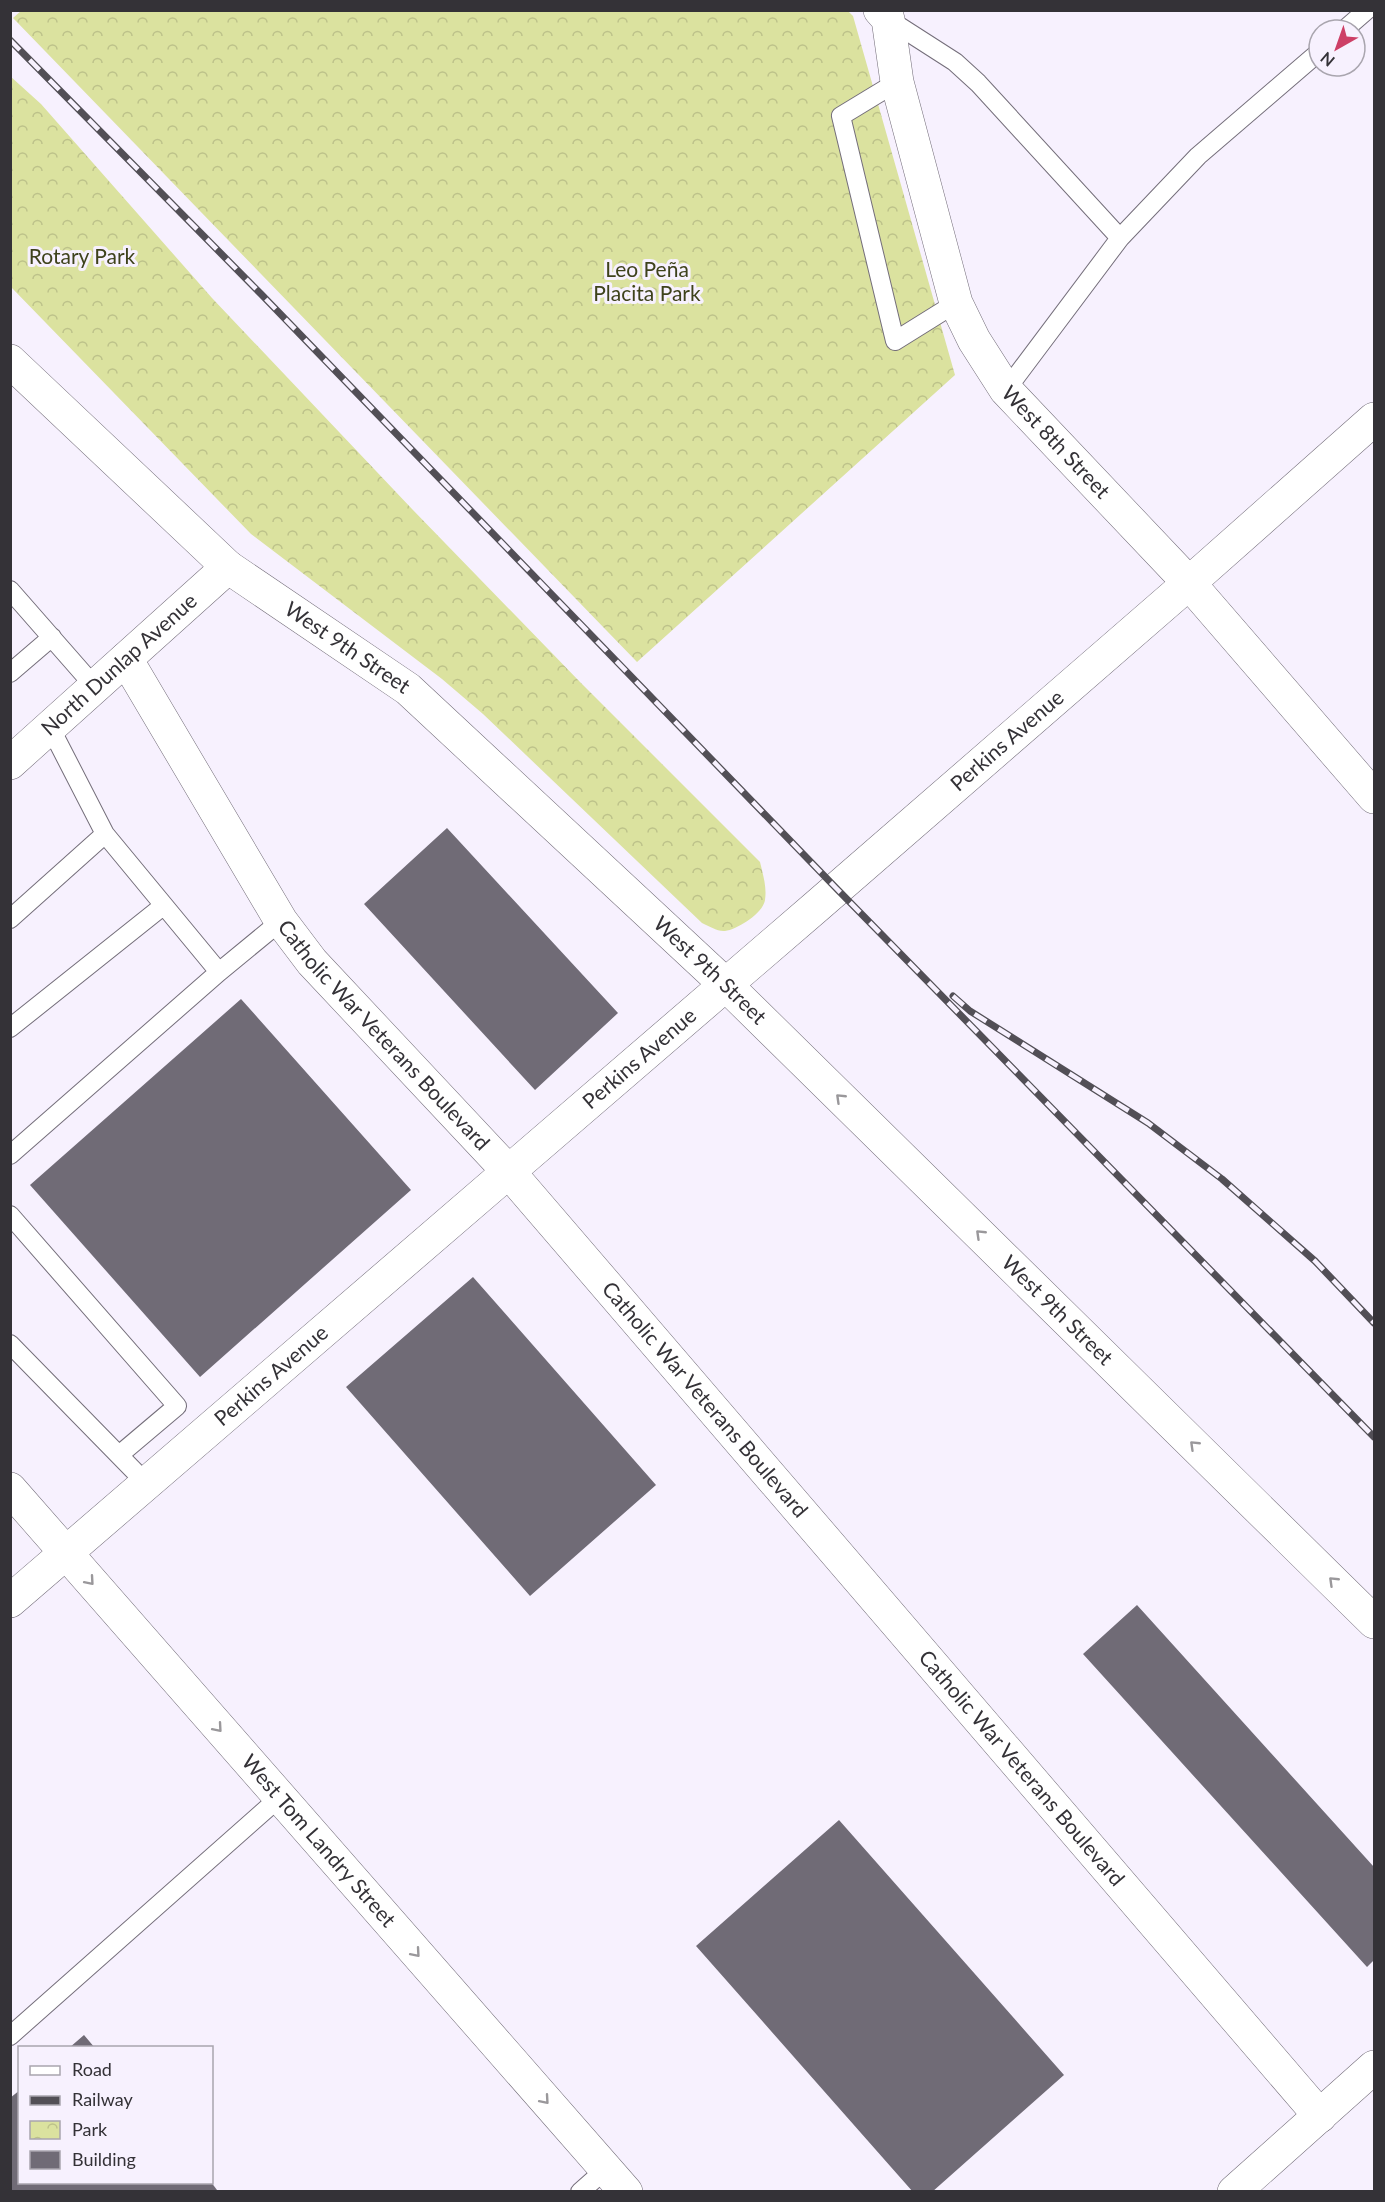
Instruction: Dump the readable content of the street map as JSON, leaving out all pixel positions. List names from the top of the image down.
{
  "streets": {
    "street": [
      "West 8th Street",
      "West 9th Street",
      "North Dunlap Avenue",
      "Perkins Avenue",
      "Catholic War Veterans Boulevard",
      "West Tom Landry Street"
    ]
  },
  "crossings": [
    ["West 8th Street", "Perkins Avenue"],
    ["West 9th Street", "North Dunlap Avenue"],
    ["West 9th Street", "Perkins Avenue"],
    ["North Dunlap Avenue", "Catholic War Veterans Boulevard"],
    ["Perkins Avenue", "Catholic War Veterans Boulevard"],
    ["Perkins Avenue", "West Tom Landry Street"]
  ],
  "one_way": ["West 9th Street", "West Tom Landry Street"],
  "parks": ["Rotary Park", "Leo Peña Placita Park"],
  "legend": [
    "Road",
    "Railway",
    "Park",
    "Building"
  ],
  "north": "bottom left"
}
